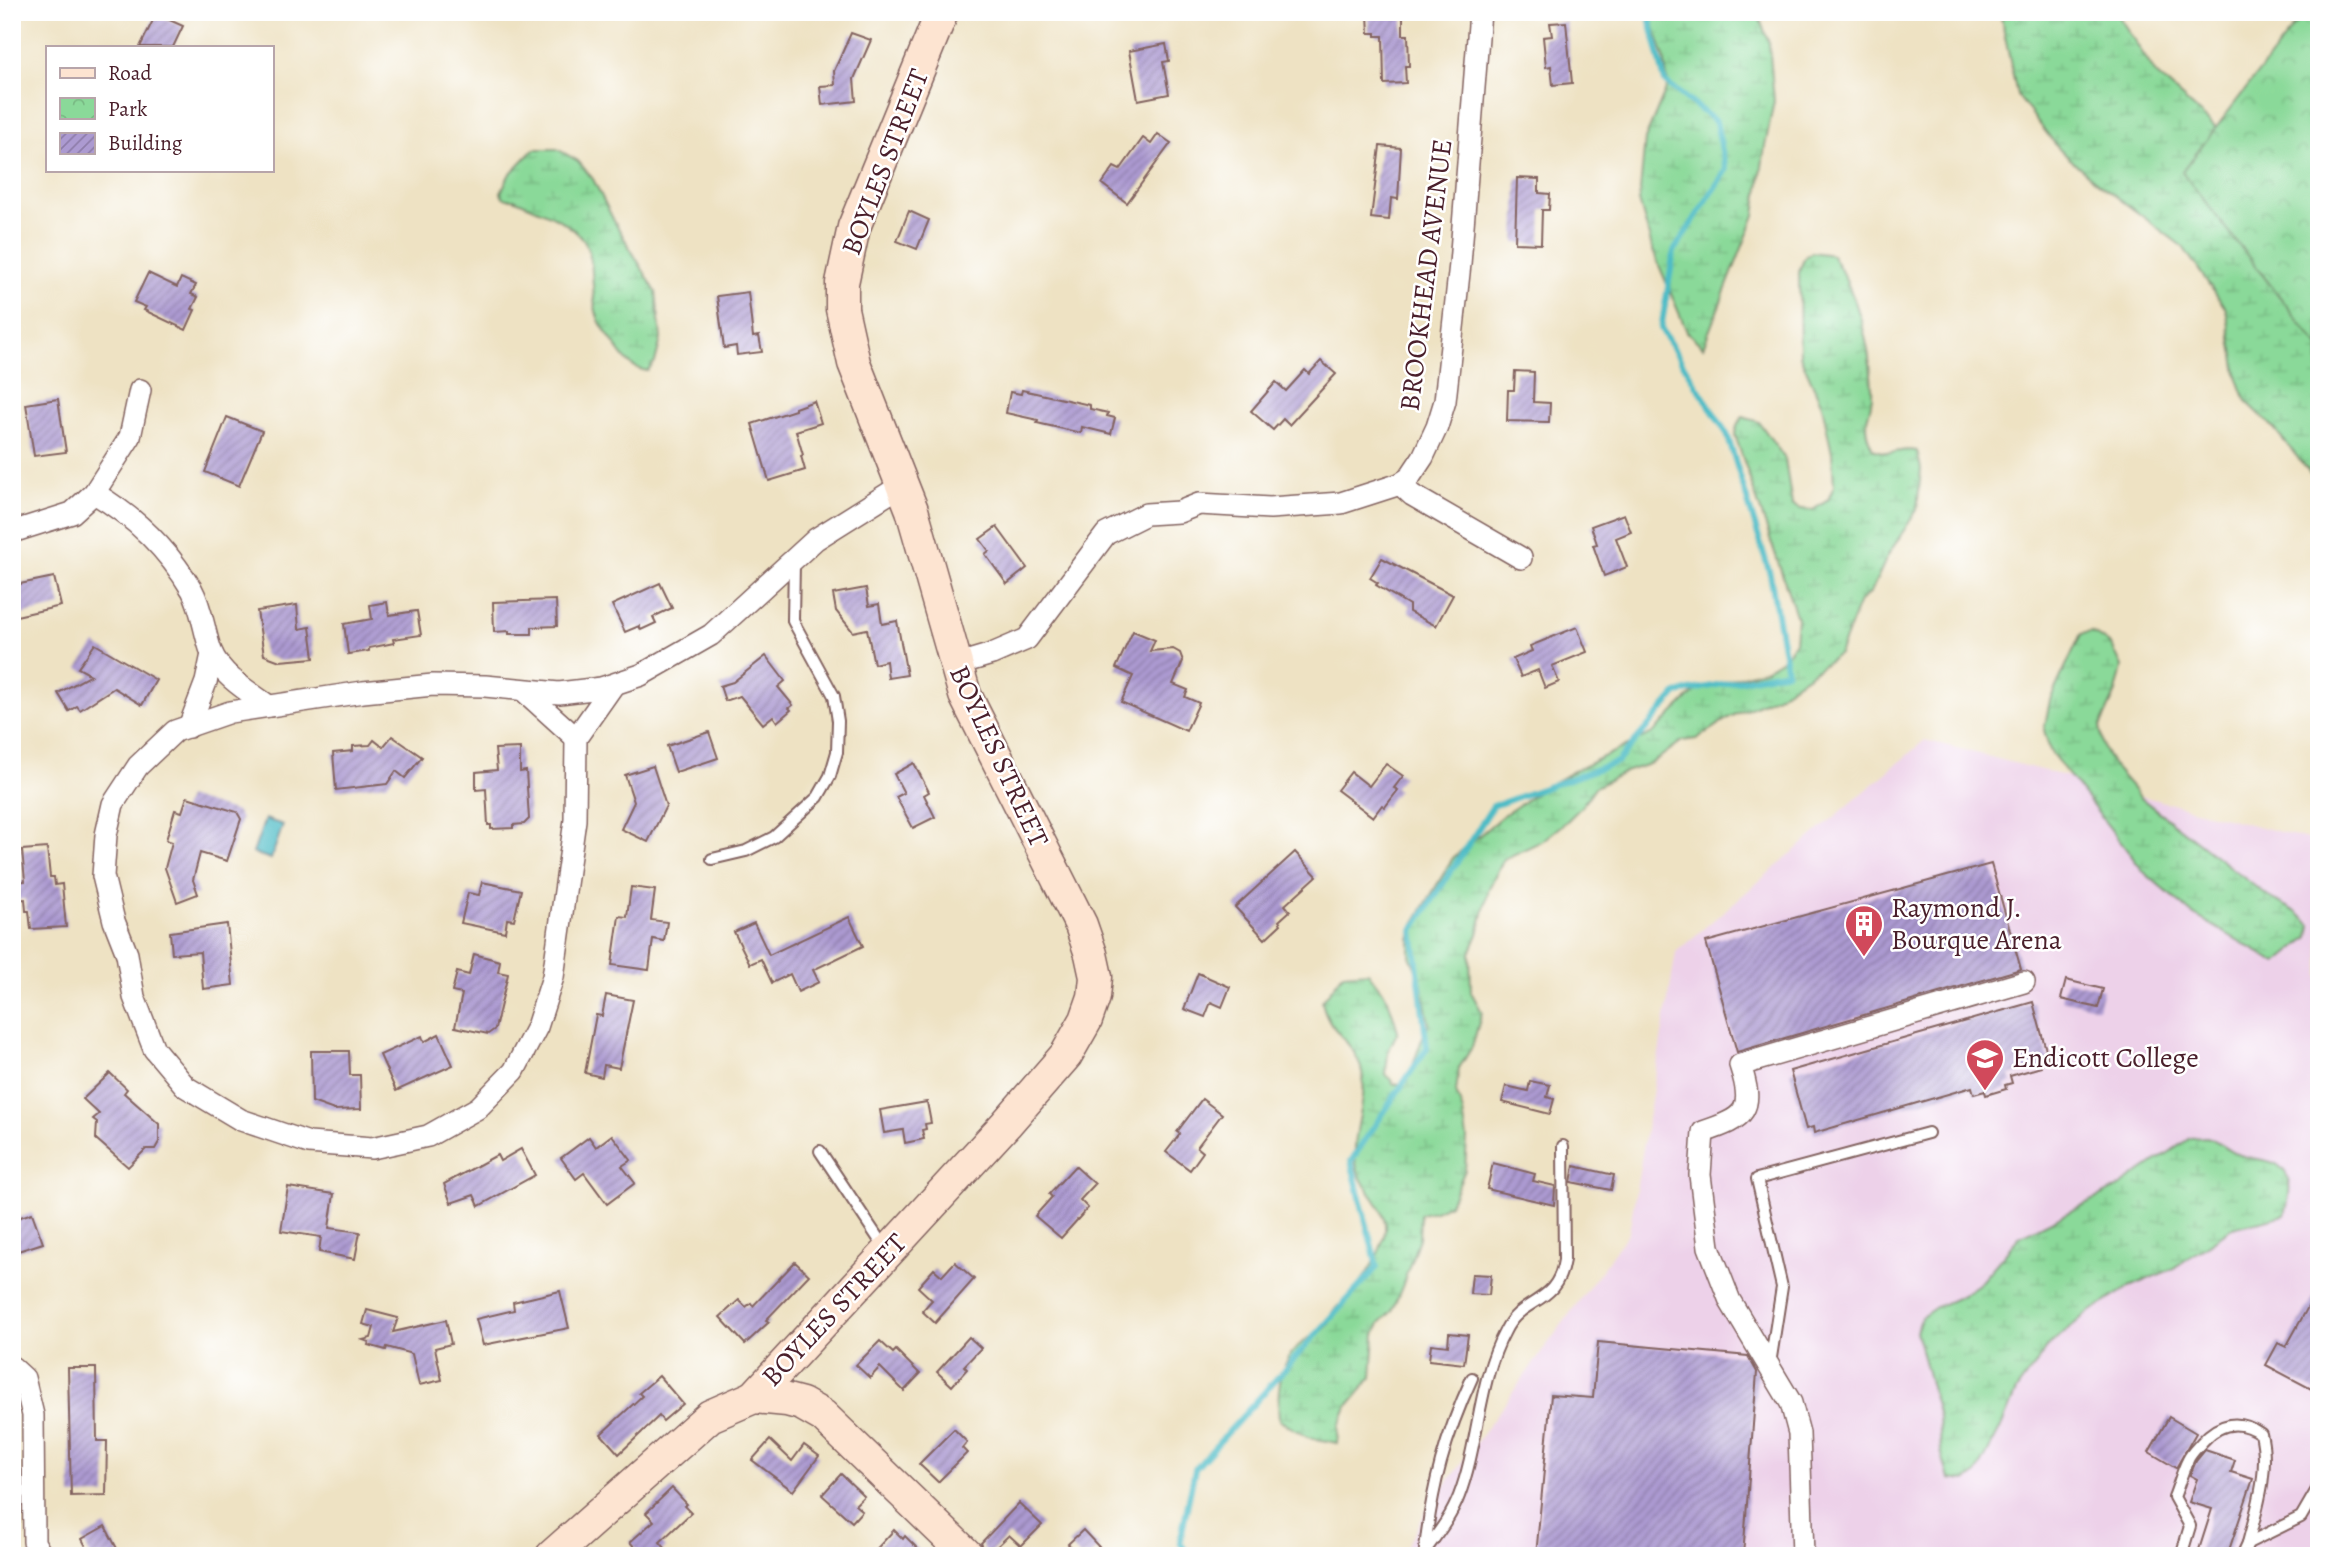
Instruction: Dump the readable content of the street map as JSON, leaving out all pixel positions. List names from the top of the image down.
{
  "streets": {
    "street": ["BOYLES STREET", "BROOKHEAD AVENUE"]
  },
  "crossings": [
    ["BOYLES STREET", "BROOKHEAD AVENUE"]
  ],
  "places": {
    "building": ["Raymond J. Bourque Arena"],
    "school or university": ["Endicott College"]
  },
  "legend": ["Road", "Park", "Building"]
}
